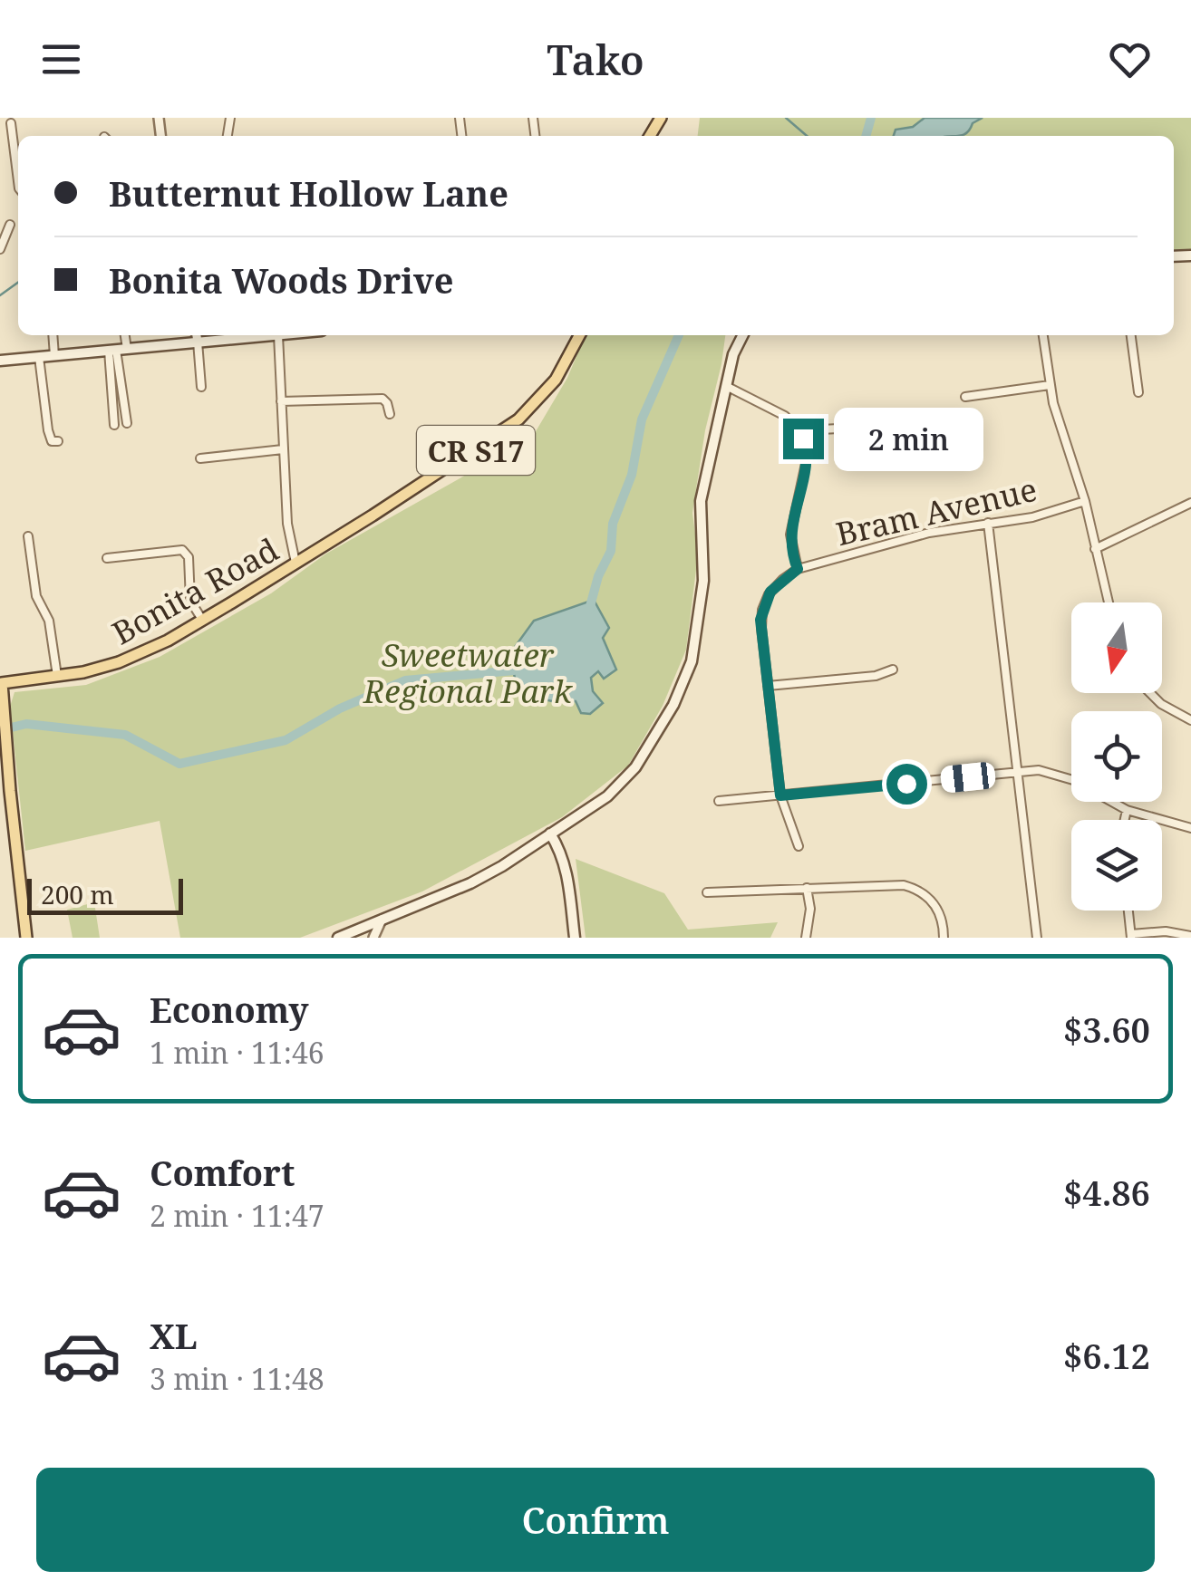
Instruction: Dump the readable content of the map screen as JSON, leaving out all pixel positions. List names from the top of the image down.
{
  "streets": {
    "main road": ["CR S17", "Bonita Road"],
    "street": ["Bram Avenue"]
  },
  "parks": ["Sweetwater Regional Park"],
  "scale_bar": "200 m",
  "north": "bottom",
  "page": {
    "header": "Tako",
    "banner": ["Butternut Hollow Lane", "Bonita Woods Drive"],
    "bubble": "2 min",
    "scale": "200 m",
    "list": [
      {
        "name": "Economy",
        "note": "1 min · 11:46",
        "value": "$3.60"
      },
      {
        "name": "Comfort",
        "note": "2 min · 11:47",
        "value": "$4.86"
      },
      {
        "name": "XL",
        "note": "3 min · 11:48",
        "value": "$6.12"
      }
    ],
    "buttons": "Confirm"
  }
}
